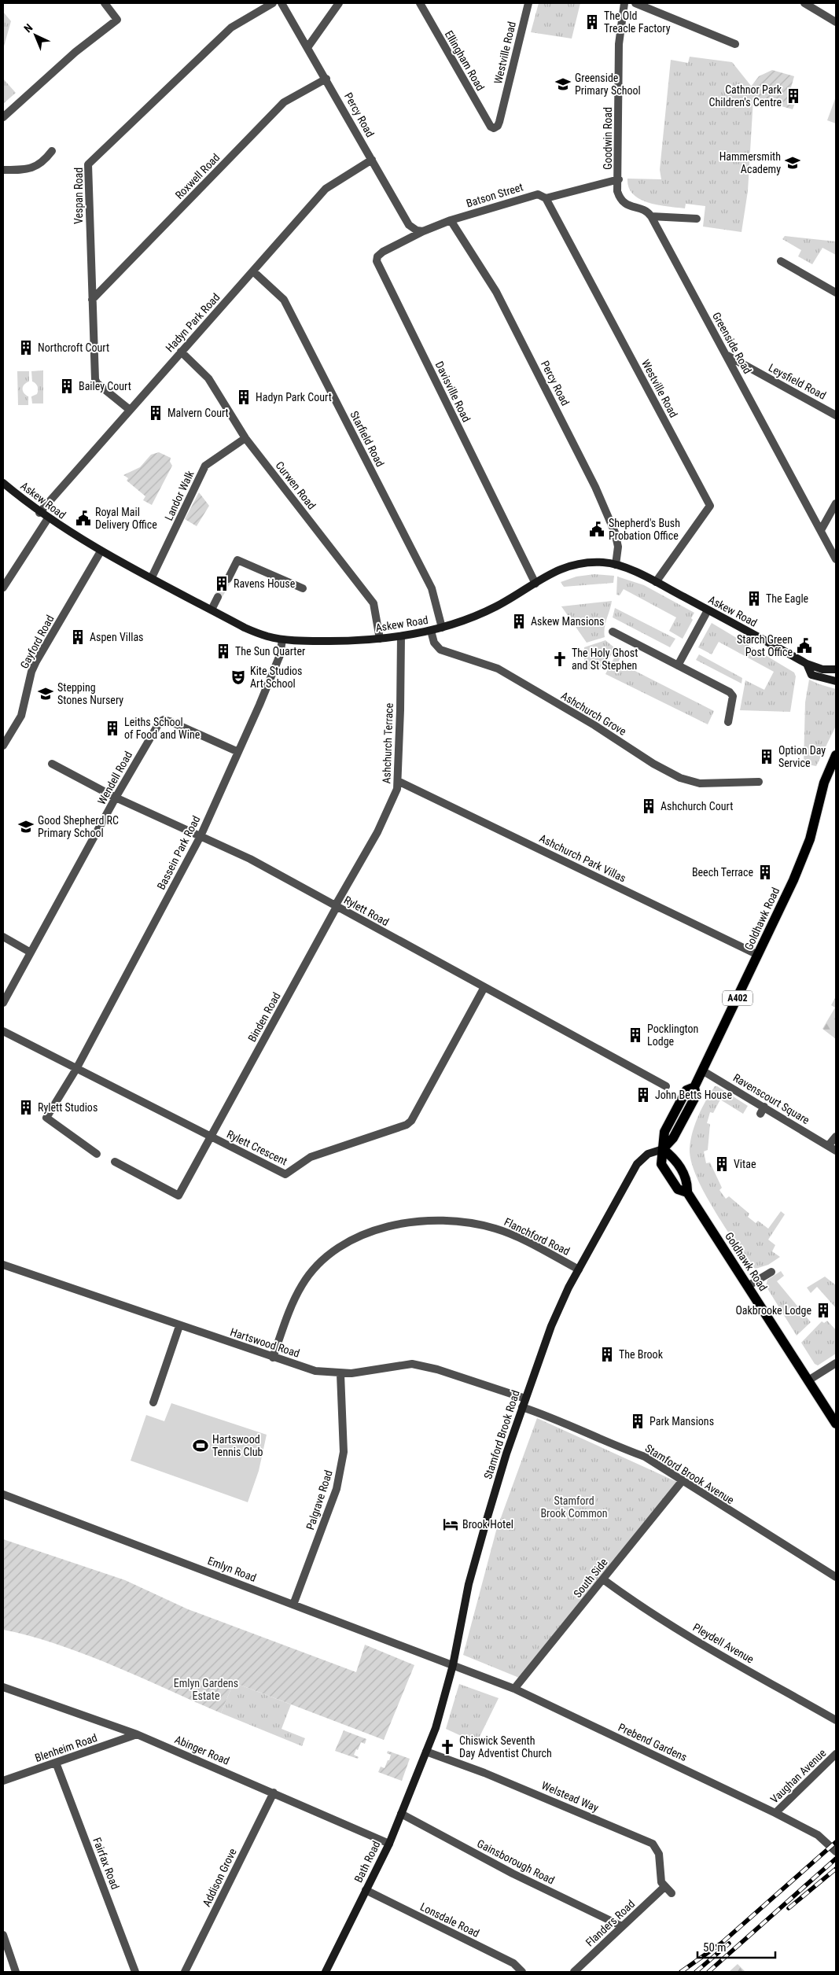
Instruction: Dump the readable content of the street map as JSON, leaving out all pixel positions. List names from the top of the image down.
{
  "streets": {
    "main road": [
      "Askew Road",
      "Goldhawk Road",
      "A402",
      "Stamford Brook Road",
      "Bath Road"
    ],
    "street": [
      "Westville Road",
      "Ellingham Road",
      "Percy Road",
      "Goodwin Road",
      "Roxwell Road",
      "Batson Street",
      "Vespan Road",
      "Hadyn Park Road",
      "Greenside Road",
      "Leysfield Road",
      "Davisville Road",
      "Starfield Road",
      "Curwen Road",
      "Landor Walk",
      "Gayford Road",
      "Ashchurch Grove",
      "Ashchurch Terrace",
      "Wendell Road",
      "Bassein Park Road",
      "Ashchurch Park Villas",
      "Rylett Road",
      "Binden Road",
      "Ravenscourt Square",
      "Rylett Crescent",
      "Flanchford Road",
      "Hartswood Road",
      "Stamford Brook Avenue",
      "Palgrave Road",
      "Emlyn Road",
      "South Side",
      "Pleydell Avenue",
      "Prebend Gardens",
      "Blenheim Road",
      "Abinger Road",
      "Vaughan Avenue",
      "Welstead Way",
      "Gainsborough Road",
      "Fairfax Road",
      "Addison Grove",
      "Lonsdale Road",
      "Flanders Road"
    ]
  },
  "crossings": [
    ["Westville Road", "Ellingham Road"],
    ["Westville Road", "Batson Street"],
    ["Westville Road", "Askew Road"],
    ["Percy Road", "Roxwell Road"],
    ["Percy Road", "Batson Street"],
    ["Percy Road", "Hadyn Park Road"],
    ["Percy Road", "Davisville Road"],
    ["Percy Road", "Askew Road"],
    ["Goodwin Road", "Batson Street"],
    ["Roxwell Road", "Vespan Road"],
    ["Batson Street", "Davisville Road"],
    ["Vespan Road", "Hadyn Park Road"],
    ["Hadyn Park Road", "Starfield Road"],
    ["Hadyn Park Road", "Curwen Road"],
    ["Hadyn Park Road", "Askew Road"],
    ["Greenside Road", "Leysfield Road"],
    ["Davisville Road", "Askew Road"],
    ["Starfield Road", "Askew Road"],
    ["Curwen Road", "Landor Walk"],
    ["Curwen Road", "Askew Road"],
    ["Landor Walk", "Askew Road"],
    ["Askew Road", "Gayford Road"],
    ["Askew Road", "Ashchurch Grove"],
    ["Askew Road", "Ashchurch Terrace"],
    ["Askew Road", "Bassein Park Road"],
    ["Ashchurch Terrace", "Ashchurch Park Villas"],
    ["Ashchurch Terrace", "Rylett Road"],
    ["Ashchurch Terrace", "Binden Road"],
    ["Wendell Road", "Bassein Park Road"],
    ["Wendell Road", "Rylett Road"],
    ["Bassein Park Road", "Rylett Road"],
    ["Bassein Park Road", "Rylett Crescent"],
    ["Ashchurch Park Villas", "Goldhawk Road"],
    ["Rylett Road", "Binden Road"],
    ["Rylett Road", "Rylett Crescent"],
    ["Goldhawk Road", "Ravenscourt Square"],
    ["Goldhawk Road", "Stamford Brook Road"],
    ["Binden Road", "Rylett Crescent"],
    ["Flanchford Road", "Hartswood Road"],
    ["Flanchford Road", "Stamford Brook Road"],
    ["Hartswood Road", "Stamford Brook Road"],
    ["Hartswood Road", "Palgrave Road"],
    ["Stamford Brook Road", "Stamford Brook Avenue"],
    ["Stamford Brook Road", "Emlyn Road"],
    ["Stamford Brook Road", "Prebend Gardens"],
    ["Stamford Brook Road", "Welstead Way"],
    ["Stamford Brook Road", "Bath Road"],
    ["Stamford Brook Avenue", "South Side"],
    ["Palgrave Road", "Emlyn Road"],
    ["Emlyn Road", "Prebend Gardens"],
    ["South Side", "Pleydell Avenue"],
    ["South Side", "Prebend Gardens"],
    ["Prebend Gardens", "Vaughan Avenue"],
    ["Blenheim Road", "Abinger Road"],
    ["Blenheim Road", "Fairfax Road"],
    ["Abinger Road", "Bath Road"],
    ["Abinger Road", "Addison Grove"],
    ["Welstead Way", "Bath Road"],
    ["Welstead Way", "Flanders Road"],
    ["Bath Road", "Gainsborough Road"],
    ["Bath Road", "Lonsdale Road"],
    ["Gainsborough Road", "Flanders Road"]
  ],
  "parks": ["Stamford Brook Common", "Emlyn Gardens Estate"],
  "places": {
    "building": [
      "The Old Treacle Factory",
      "Cathnor Park Children's Centre",
      "Northcroft Court",
      "Bailey Court",
      "Hadyn Park Court",
      "Malvern Court",
      "Ravens House",
      "The Eagle",
      "Askew Mansions",
      "Aspen Villas",
      "The Sun Quarter",
      "Leiths School of Food and Wine",
      "Option Day Service",
      "Ashchurch Court",
      "Beech Terrace",
      "Pocklington Lodge",
      "John Betts House",
      "Rylett Studios",
      "Vitae",
      "Oakbrooke Lodge",
      "The Brook",
      "Park Mansions"
    ],
    "school or university": [
      "Greenside Primary School",
      "Hammersmith Academy",
      "Stepping Stones Nursery",
      "Good Shepherd RC Primary School"
    ],
    "public building": ["Royal Mail Delivery Office", "Shepherd's Bush Probation Office", "Starch Green Post Office"],
    "church": ["The Holy Ghost and St Stephen", "Chiswick Seventh Day Adventist Church"],
    "theatre": ["Kite Studios Art School"],
    "sports": ["Hartswood Tennis Club"],
    "hotel": ["Brook Hotel"]
  },
  "scale_bar": "50 m",
  "north": "top left"
}
